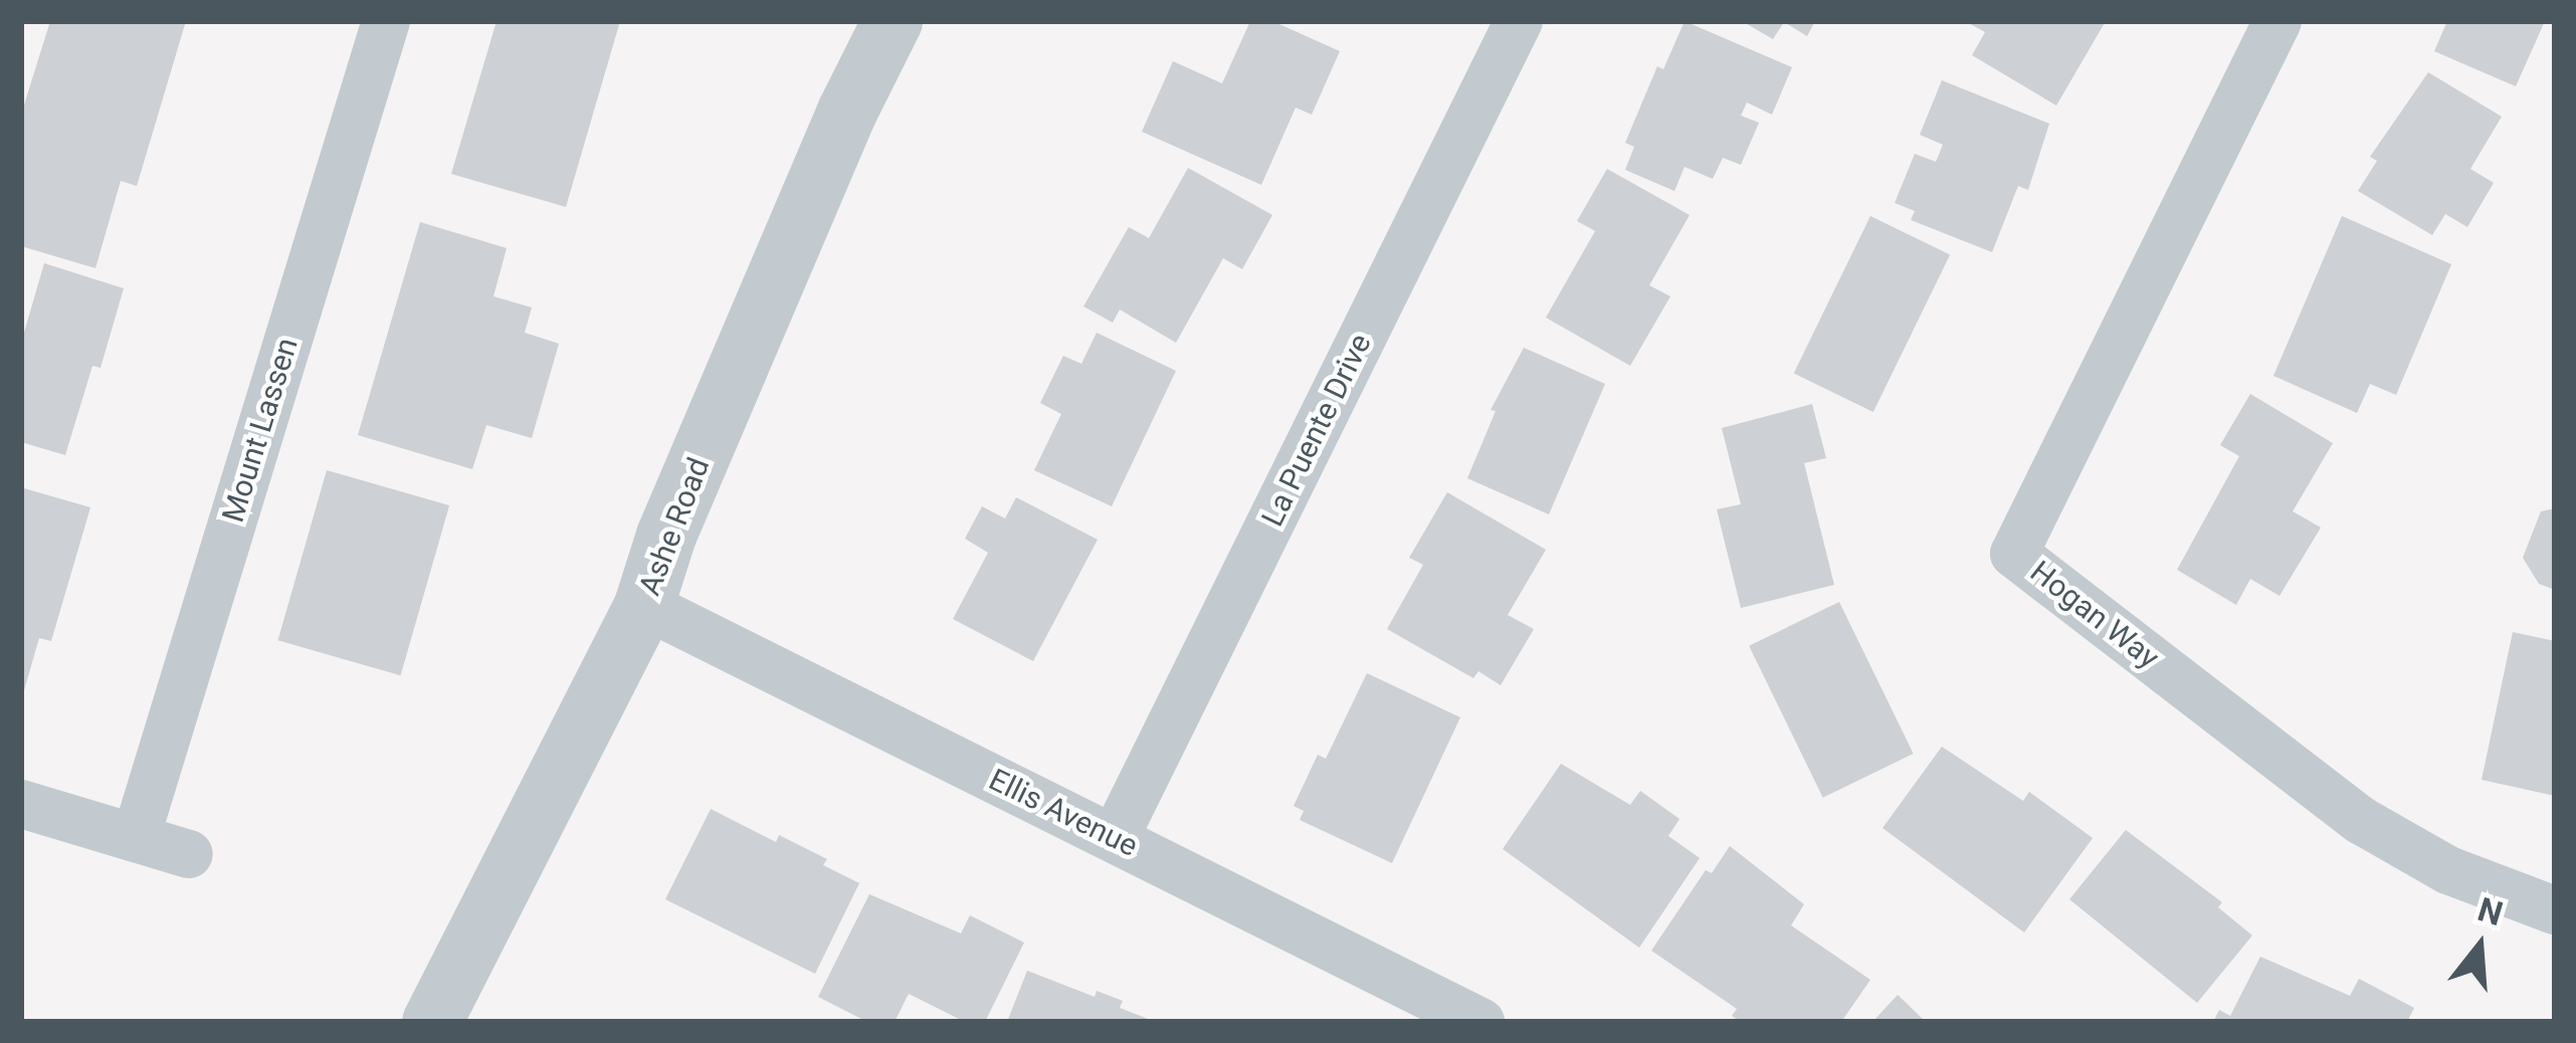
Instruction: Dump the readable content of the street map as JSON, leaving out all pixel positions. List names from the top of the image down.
{
  "streets": {
    "street": [
      "Mount Lassen",
      "La Puente Drive",
      "Ashe Road",
      "Hogan Way",
      "Ellis Avenue"
    ]
  },
  "crossings": [
    ["La Puente Drive", "Ellis Avenue"],
    ["Ashe Road", "Ellis Avenue"]
  ],
  "north": "top"
}
